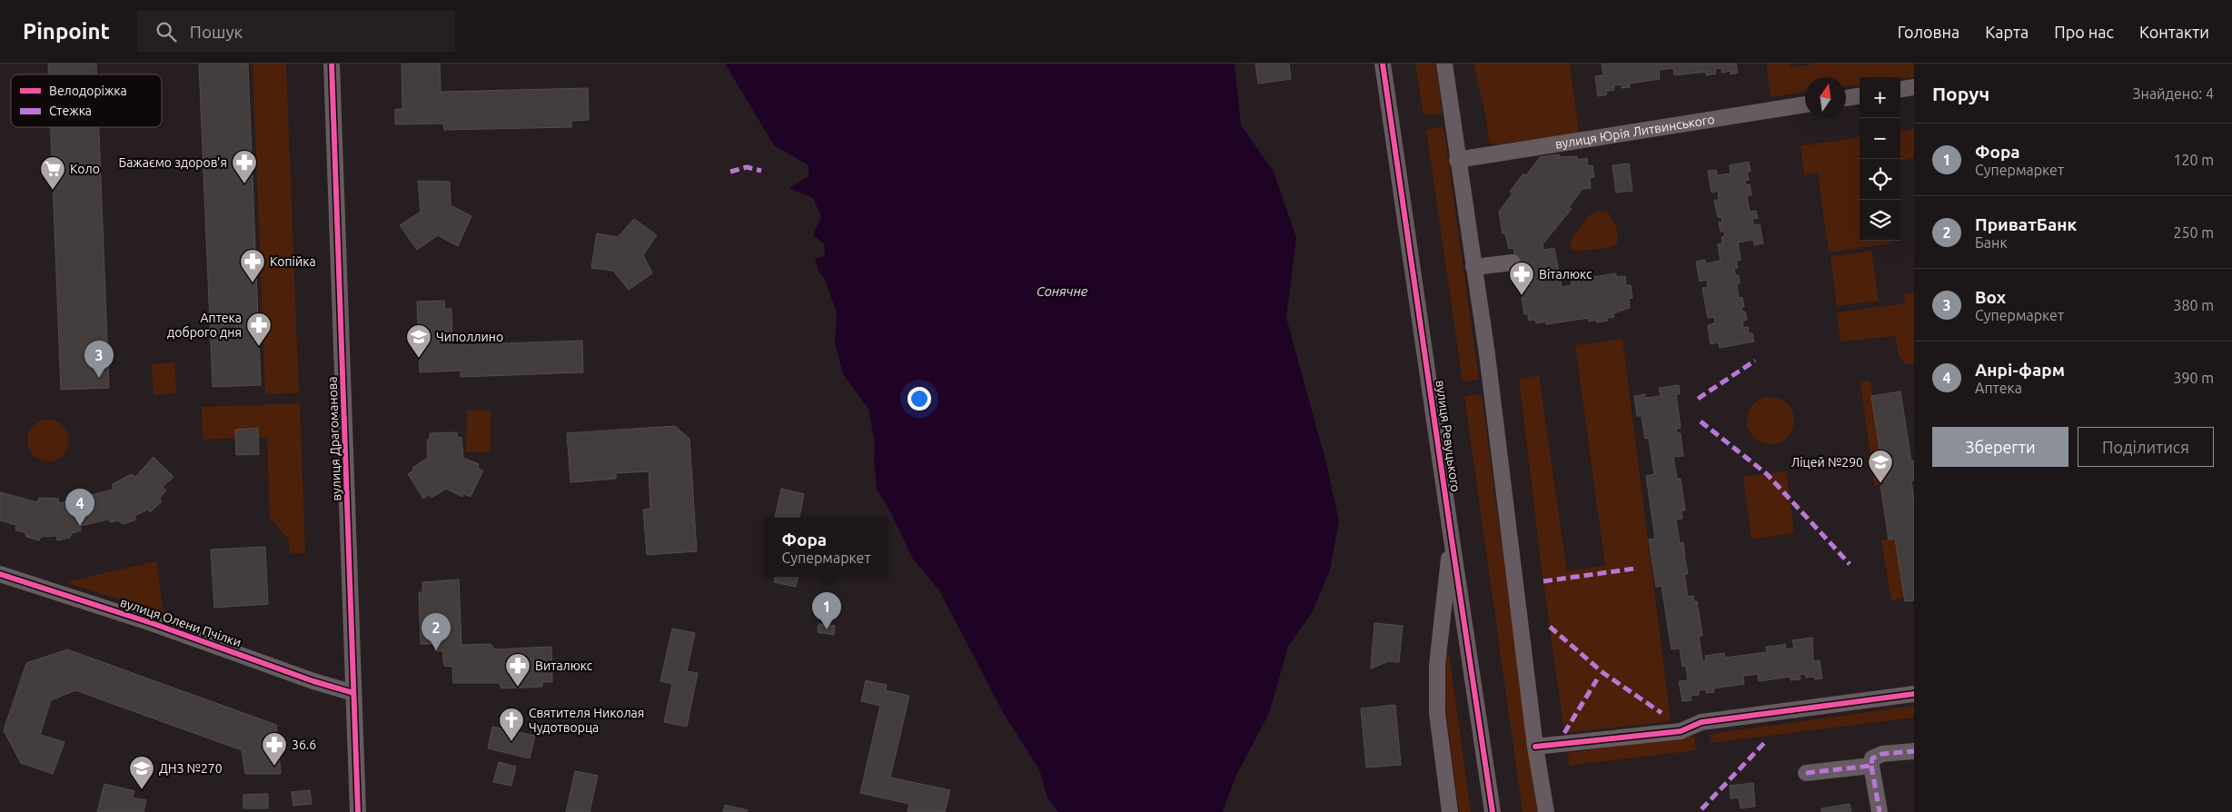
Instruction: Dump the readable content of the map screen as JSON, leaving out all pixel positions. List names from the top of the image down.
{
  "streets": {
    "street": [
      "вулиця Юрія Литвинського",
      "вулиця Ревуцького",
      "вулиця Драгоманова",
      "вулиця Олени Пчілки"
    ]
  },
  "crossings": [
    ["вулиця Драгоманова", "вулиця Олени Пчілки"]
  ],
  "water": ["Сонячне"],
  "places": {
    "pharmacy": [
      "Бажаємо здоров'я",
      "Копійка",
      "Віталюкс",
      "Аптека доброго дня",
      "Виталюкс",
      "36.6"
    ],
    "supermarket": ["Коло"],
    "school or university": ["Чиполлино", "Ліцей №290", "ДНЗ №270"],
    "church": ["Святителя Николая Чудотворца"]
  },
  "legend": ["Велодоріжка", "Стежка"],
  "north": "top",
  "page": {
    "header": "Pinpoint",
    "search": "Пошук",
    "nav": [
      "Головна",
      "Карта",
      "Про нас",
      "Контакти"
    ],
    "heading": ["Поруч", "Знайдено: 4"],
    "map_buttons": ["+", "−"],
    "list": [
      {
        "mark": "1",
        "name": "Фора",
        "note": "Супермаркет",
        "value": "120 m"
      },
      {
        "mark": "2",
        "name": "ПриватБанк",
        "note": "Банк",
        "value": "250 m"
      },
      {
        "mark": "3",
        "name": "Box",
        "note": "Супермаркет",
        "value": "380 m"
      },
      {
        "mark": "4",
        "name": "Анрі-фарм",
        "note": "Аптека",
        "value": "390 m"
      }
    ],
    "pins": [
      "3",
      "4",
      "1",
      "2"
    ],
    "buttons": ["Зберегти", "Поділитися"],
    "popup": ["Фора", "Супермаркет"]
  }
}
